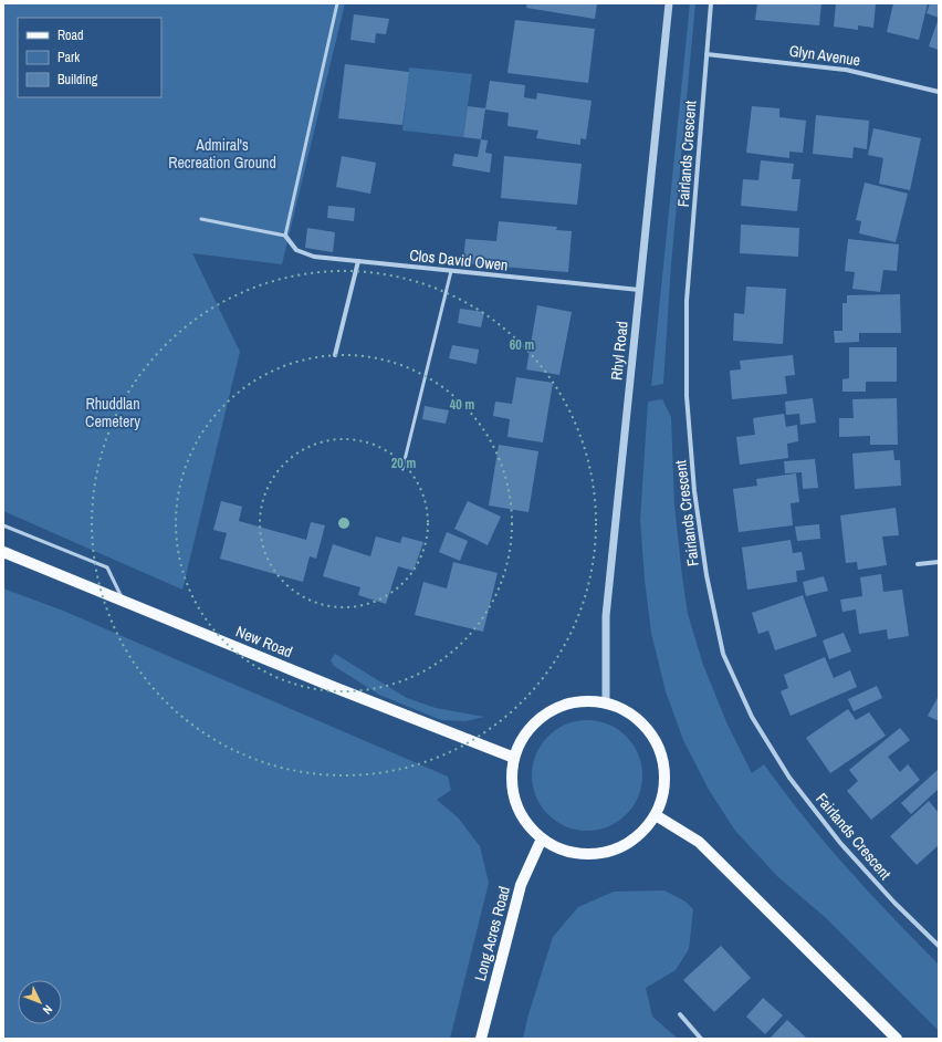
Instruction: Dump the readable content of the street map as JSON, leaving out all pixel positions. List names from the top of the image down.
{
  "streets": {
    "main road": ["New Road", "Long Acres Road"],
    "street": [
      "Glyn Avenue",
      "Fairlands Crescent",
      "Clos David Owen",
      "Rhyl Road"
    ]
  },
  "crossings": [
    ["Glyn Avenue", "Fairlands Crescent"],
    ["Clos David Owen", "Rhyl Road"],
    ["Rhyl Road", "New Road"],
    ["Rhyl Road", "Long Acres Road"],
    ["New Road", "Long Acres Road"]
  ],
  "parks": ["Admiral's Recreation Ground", "Rhuddlan Cemetery"],
  "legend": ["Road", "Park", "Building"],
  "north": "bottom right",
  "rings": ["60 m", "40 m", "20 m"]
}
